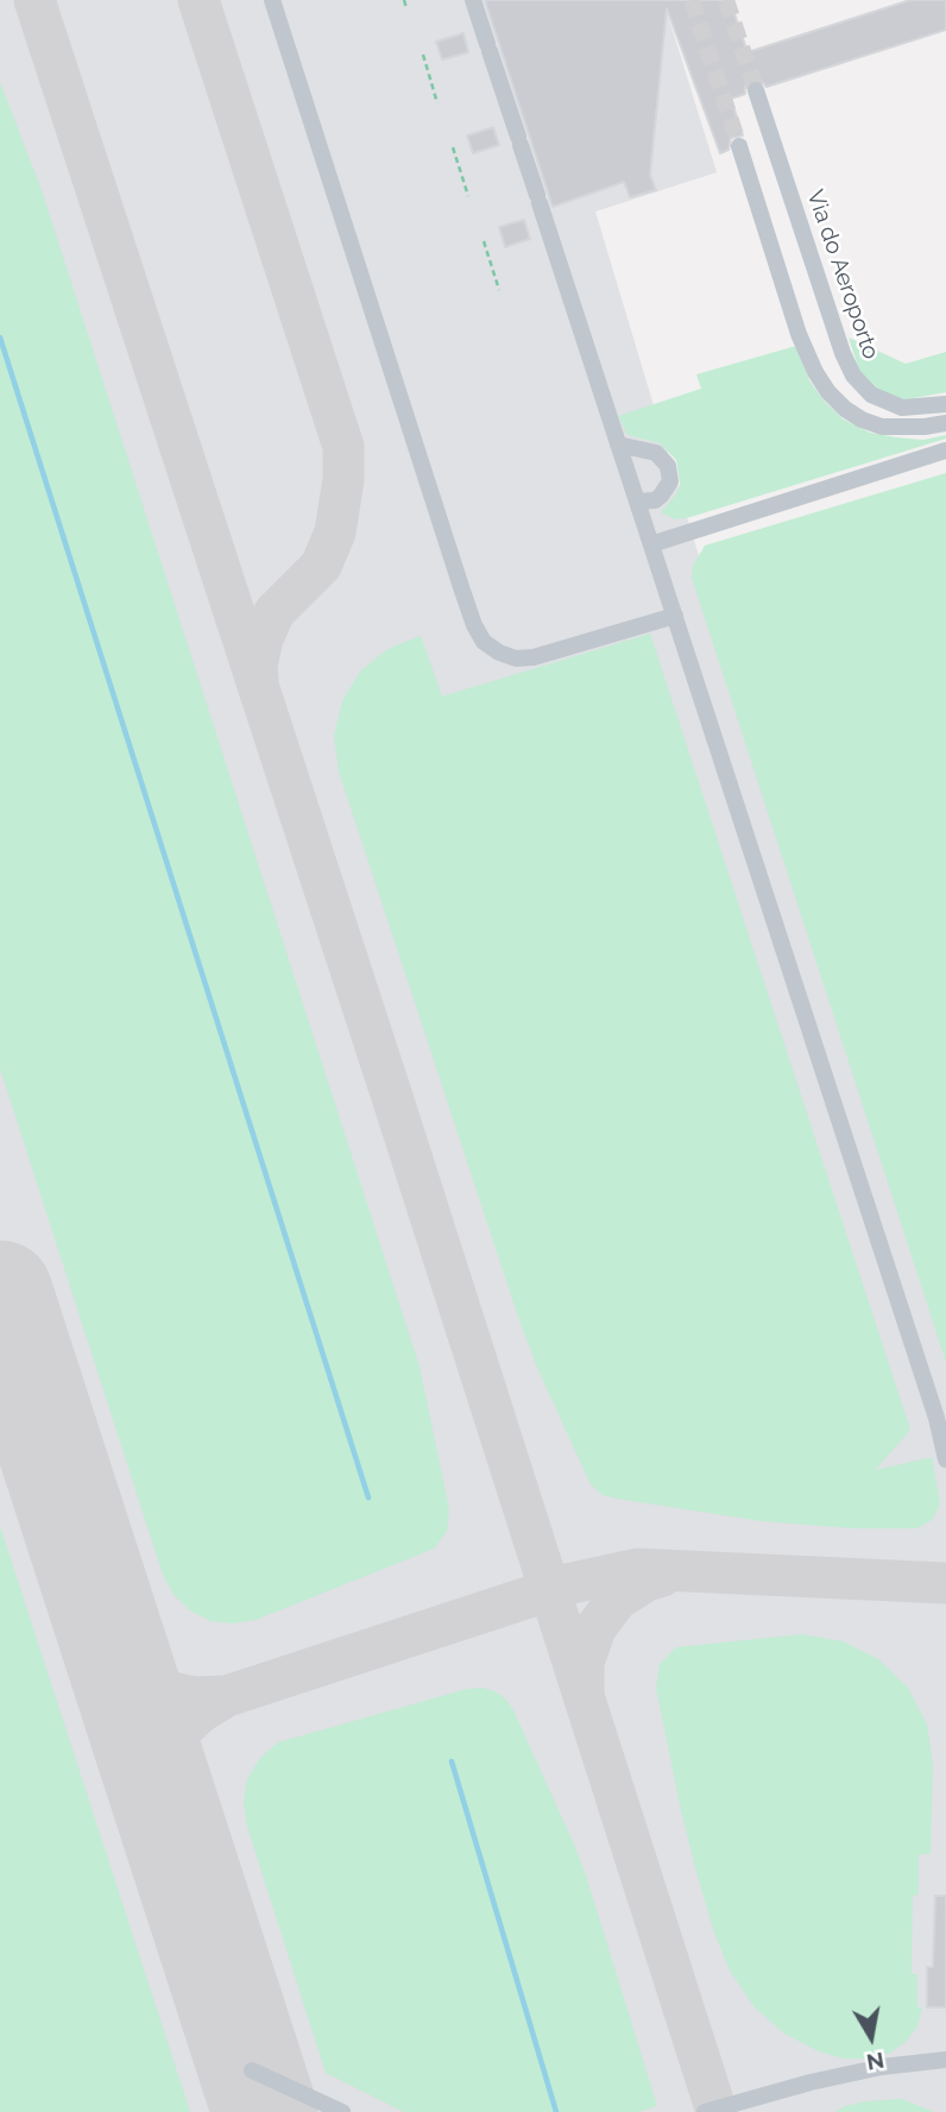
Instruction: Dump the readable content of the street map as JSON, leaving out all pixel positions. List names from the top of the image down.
{
  "streets": {
    "street": ["Via do Aeroporto"]
  },
  "north": "bottom"
}
